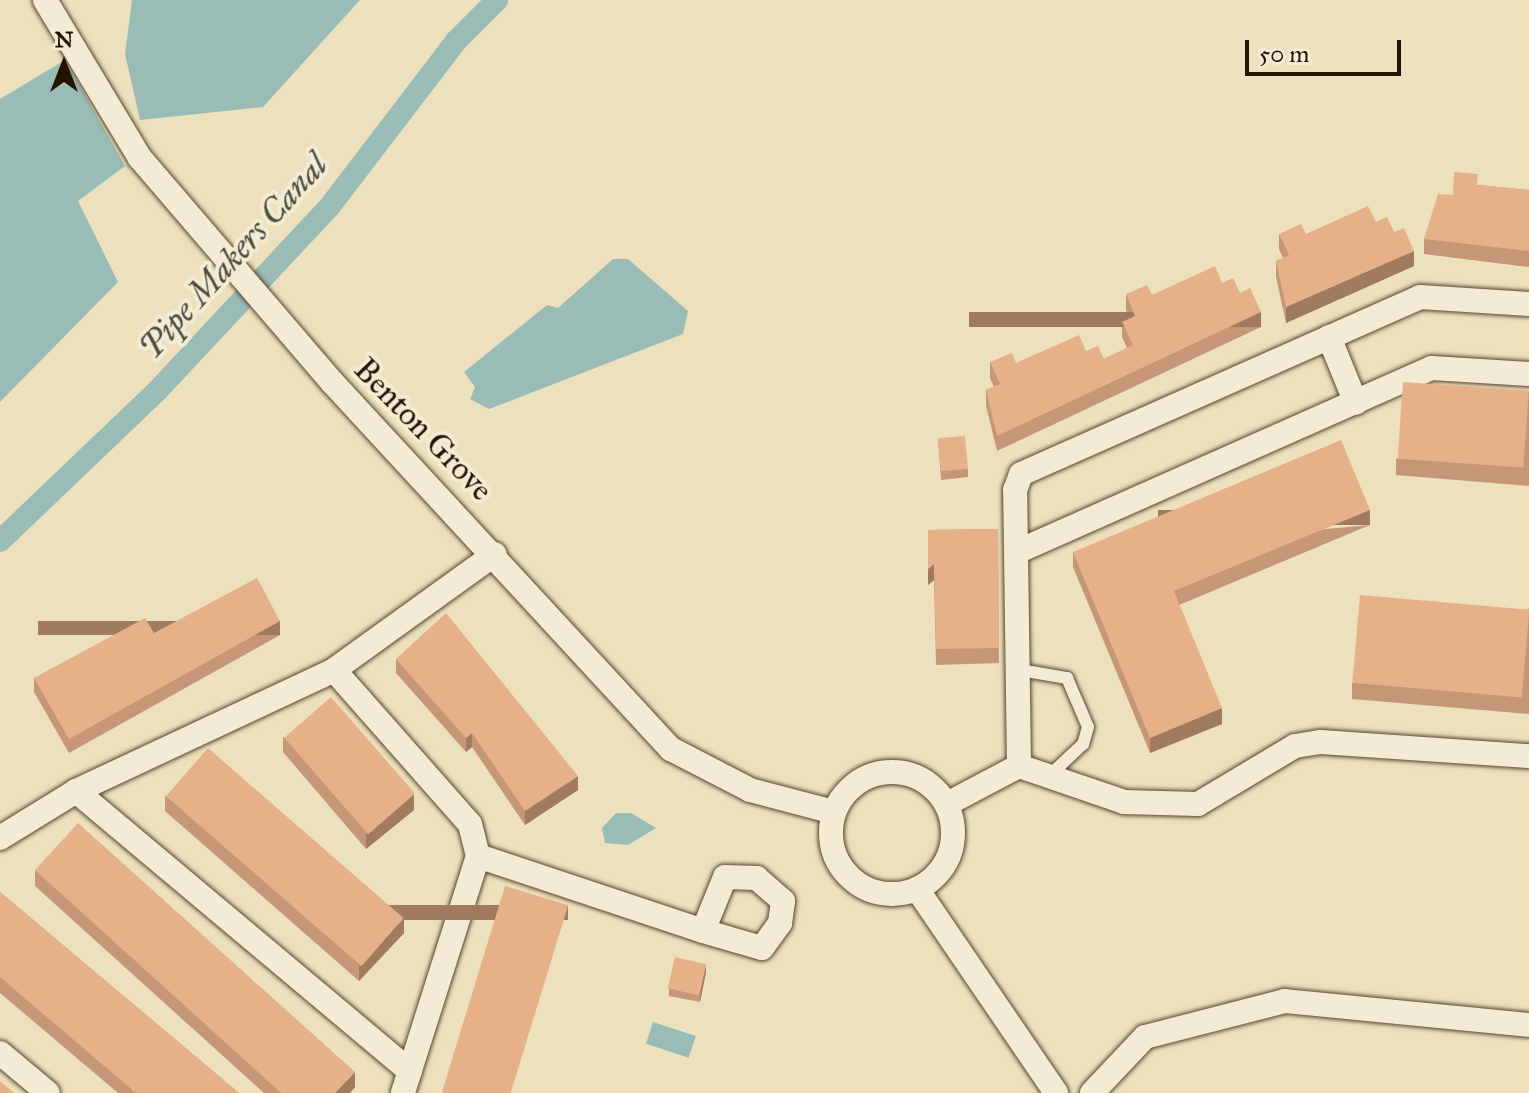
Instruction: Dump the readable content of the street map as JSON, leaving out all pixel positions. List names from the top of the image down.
{
  "streets": {
    "street": ["Benton Grove"]
  },
  "water": ["Pipe Makers Canal"],
  "scale_bar": "50 m",
  "north": "top"
}
